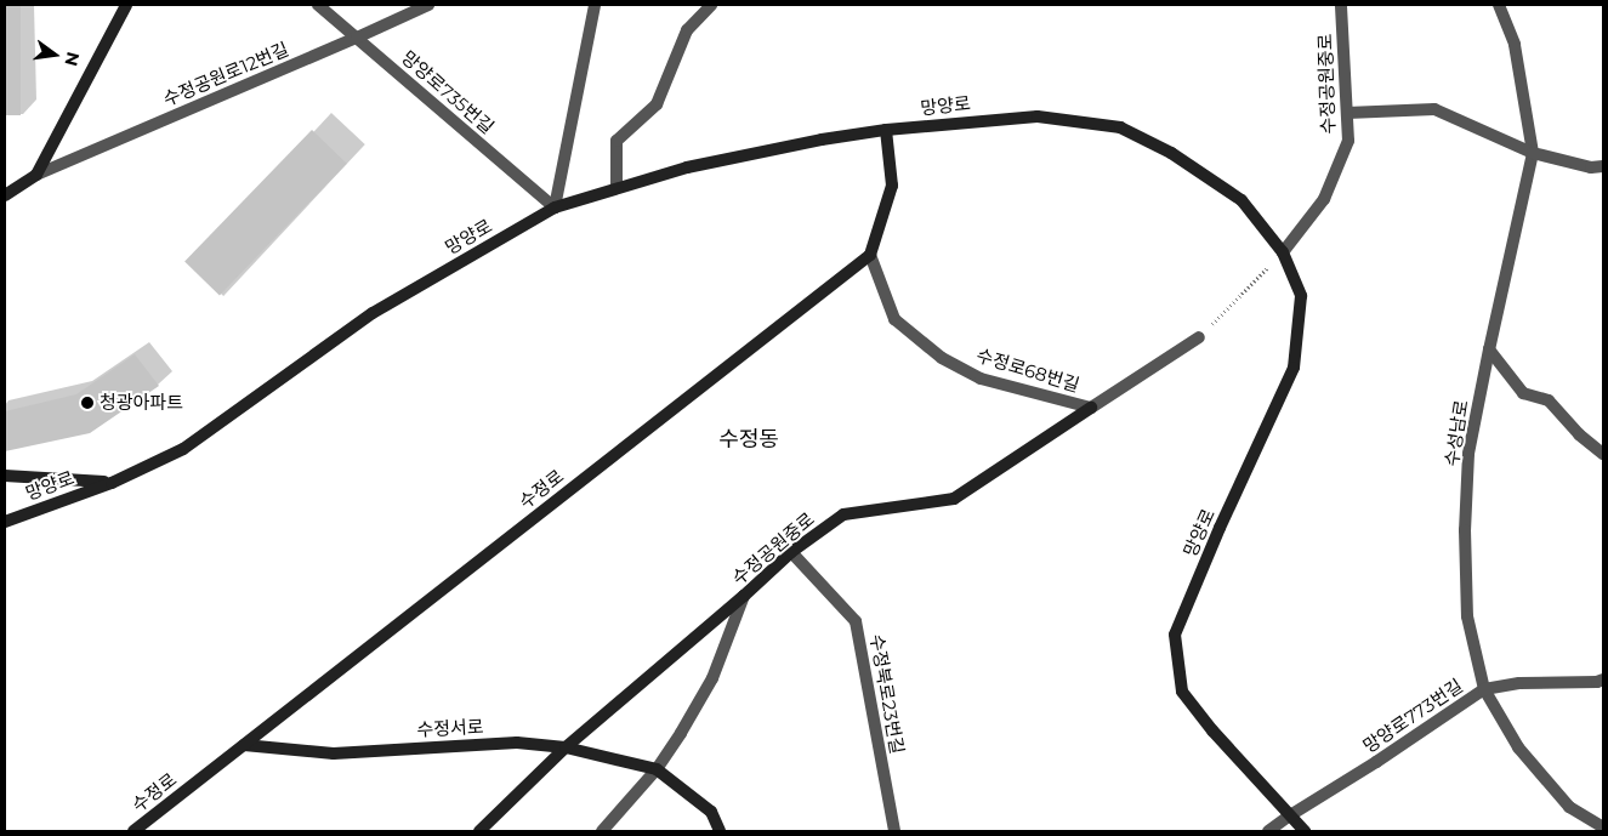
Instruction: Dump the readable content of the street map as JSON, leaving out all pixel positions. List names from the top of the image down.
{
  "streets": {
    "street": [
      "수정공원로12번길",
      "수정공원중로",
      "망양로735번길",
      "망양로",
      "수정로68번길",
      "수성남로",
      "수정로",
      "수정북로23번길",
      "망양로773번길",
      "수정서로"
    ]
  },
  "crossings": [
    ["수정공원로12번길", "망양로735번길"],
    ["수정공원중로", "망양로"],
    ["수정공원중로", "수정로68번길"],
    ["수정공원중로", "수정북로23번길"],
    ["수정공원중로", "수정서로"],
    ["망양로735번길", "망양로"],
    ["망양로", "망양로773번길"],
    ["수정로68번길", "수정로"],
    ["수성남로", "망양로773번길"],
    ["수정로", "수정서로"]
  ],
  "districts": ["수정동"],
  "places": ["청광아파트"],
  "north": "right"
}
